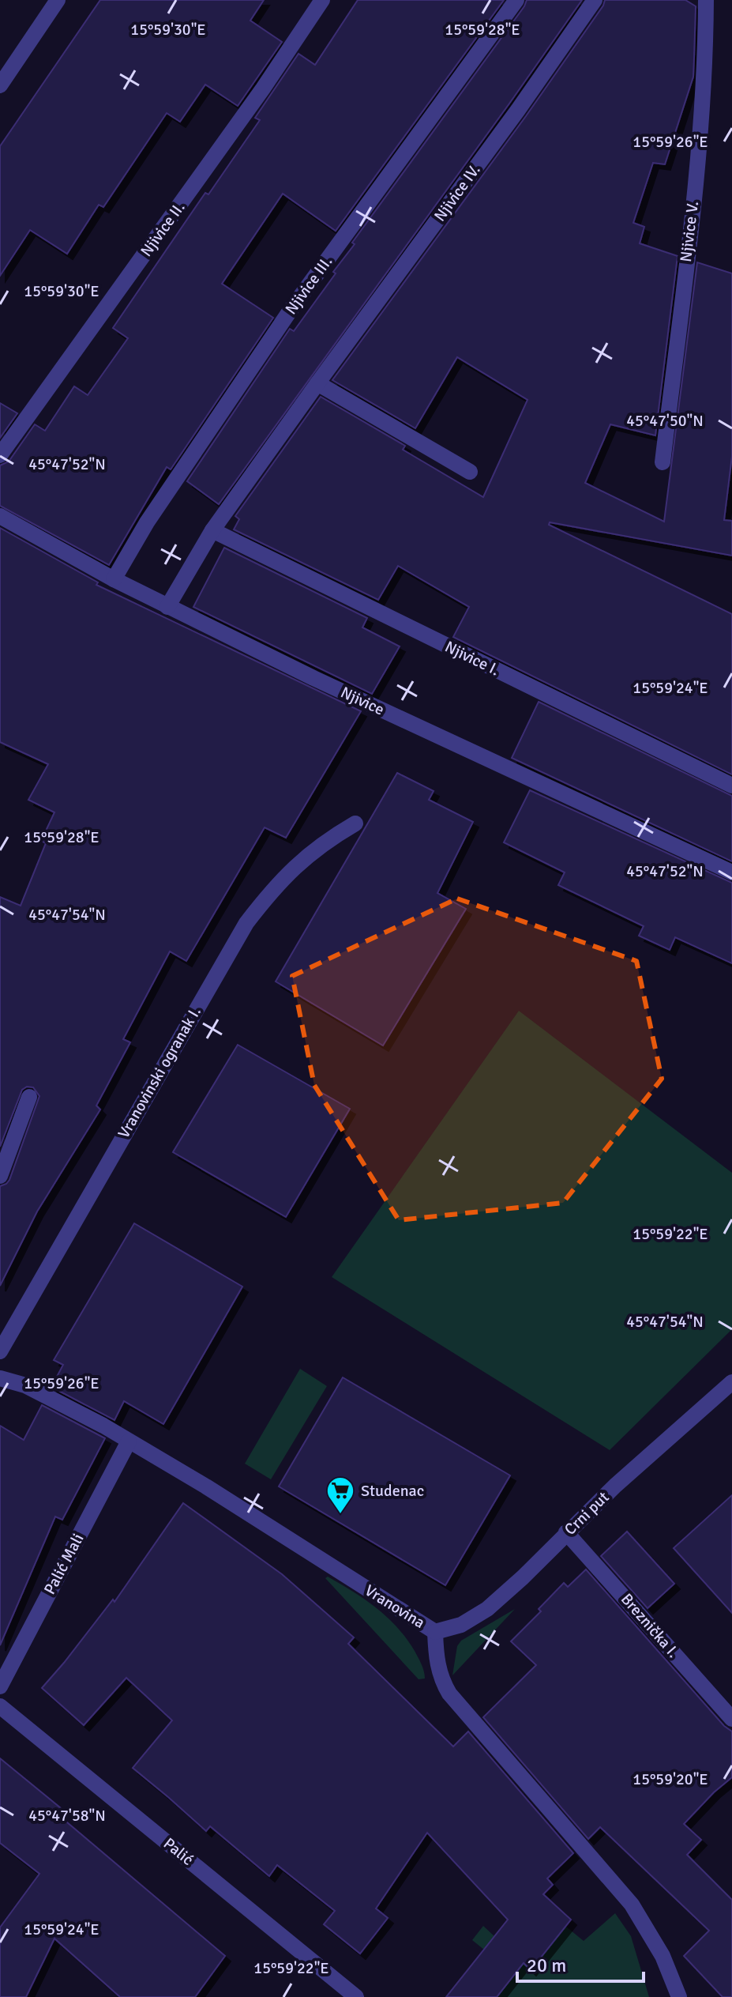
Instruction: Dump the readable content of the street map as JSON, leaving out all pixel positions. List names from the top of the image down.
{
  "streets": {
    "street": [
      "Njivice IV.",
      "Njivice II.",
      "Njivice V.",
      "Njivice III.",
      "Njivice I.",
      "Njivice",
      "Vranovinski ogranak I.",
      "Crni put",
      "Palić Mali",
      "Vranovina",
      "Breznička I.",
      "Palić"
    ]
  },
  "crossings": [
    ["Njivice IV.", "Njivice I."],
    ["Njivice IV.", "Njivice"],
    ["Njivice III.", "Njivice"],
    ["Crni put", "Vranovina"],
    ["Crni put", "Breznička I."],
    ["Palić Mali", "Vranovina"]
  ],
  "places": {
    "supermarket": ["Studenac"]
  },
  "scale_bar": "20 m",
  "coordinates": [
    "15°59'30\"E",
    "15°59'28\"E",
    "15°59'26\"E",
    "45°47'50\"N",
    "45°47'52\"N",
    "15°59'24\"E",
    "45°47'54\"N",
    "15°59'22\"E",
    "15°59'20\"E",
    "45°47'58\"N"
  ]
}
